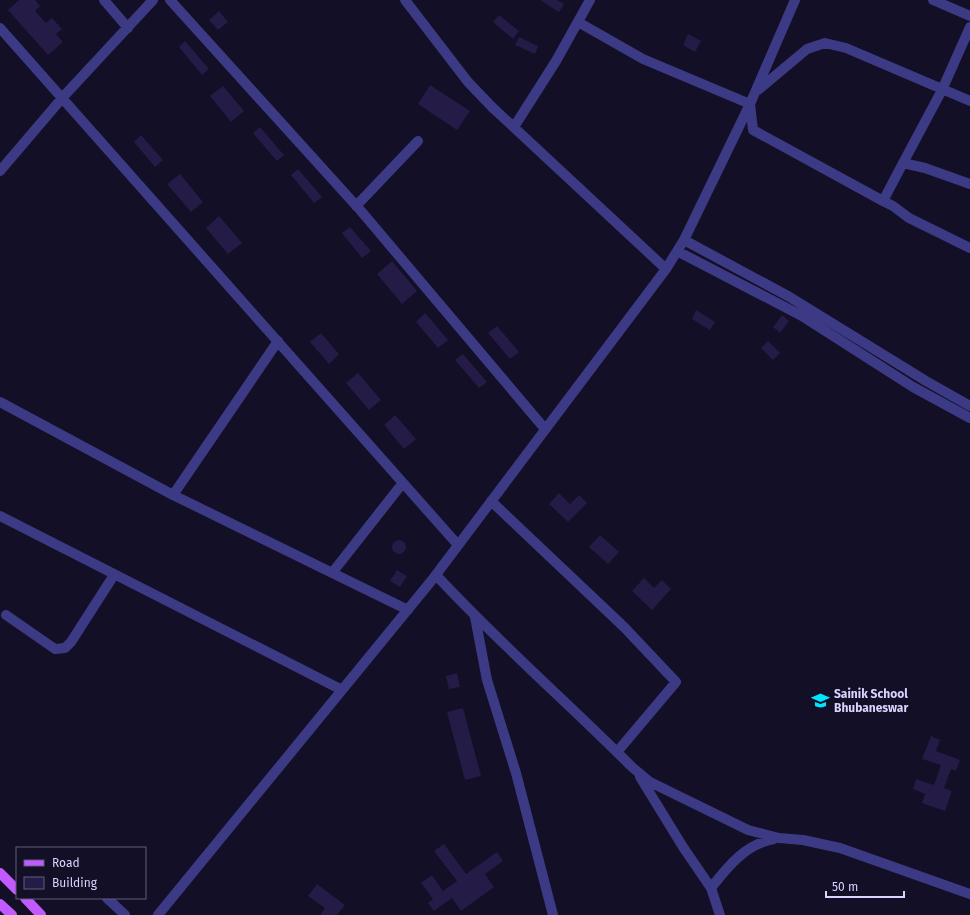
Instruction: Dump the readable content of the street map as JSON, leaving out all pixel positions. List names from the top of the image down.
{
  "places": {
    "school or university": ["Sainik School Bhubaneswar"]
  },
  "legend": ["Road", "Building"],
  "scale_bar": "50 m"
}
